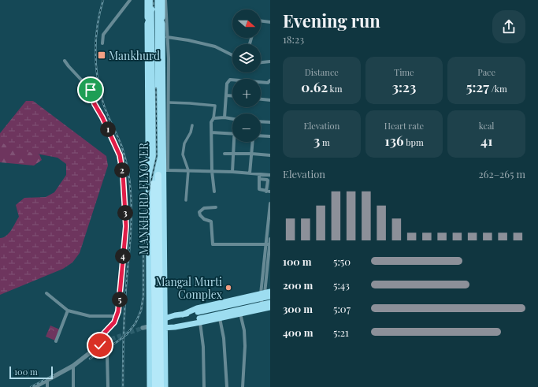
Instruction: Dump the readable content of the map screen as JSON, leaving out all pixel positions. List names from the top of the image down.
{
  "streets": {
    "highway": ["MANKHURD FLYOVER"]
  },
  "places": {
    "transit": ["Mankhurd"],
    "other": ["Mangal Murti Complex"]
  },
  "scale_bar": "100 m",
  "north": "right",
  "page": {
    "heading": ["Evening run", "18:23"],
    "map_buttons": ["+", "−"],
    "stats": [
      ["Distance", "0.62 km"],
      ["Time", "3:23"],
      ["Pace", "5:27 /km"],
      ["Elevation", "3 m"],
      ["Heart rate", "136 bpm"],
      ["kcal", "41"]
    ],
    "pins": [
      "1",
      "2",
      "3",
      "4",
      "5"
    ],
    "chart": ["Elevation", "262–265 m"],
    "list": [
      {
        "name": "100 m",
        "note": "5:50"
      },
      {
        "name": "200 m",
        "note": "5:43"
      },
      {
        "name": "300 m",
        "note": "5:07"
      },
      {
        "name": "400 m",
        "note": "5:21"
      }
    ],
    "scale": "100 m"
  }
}
